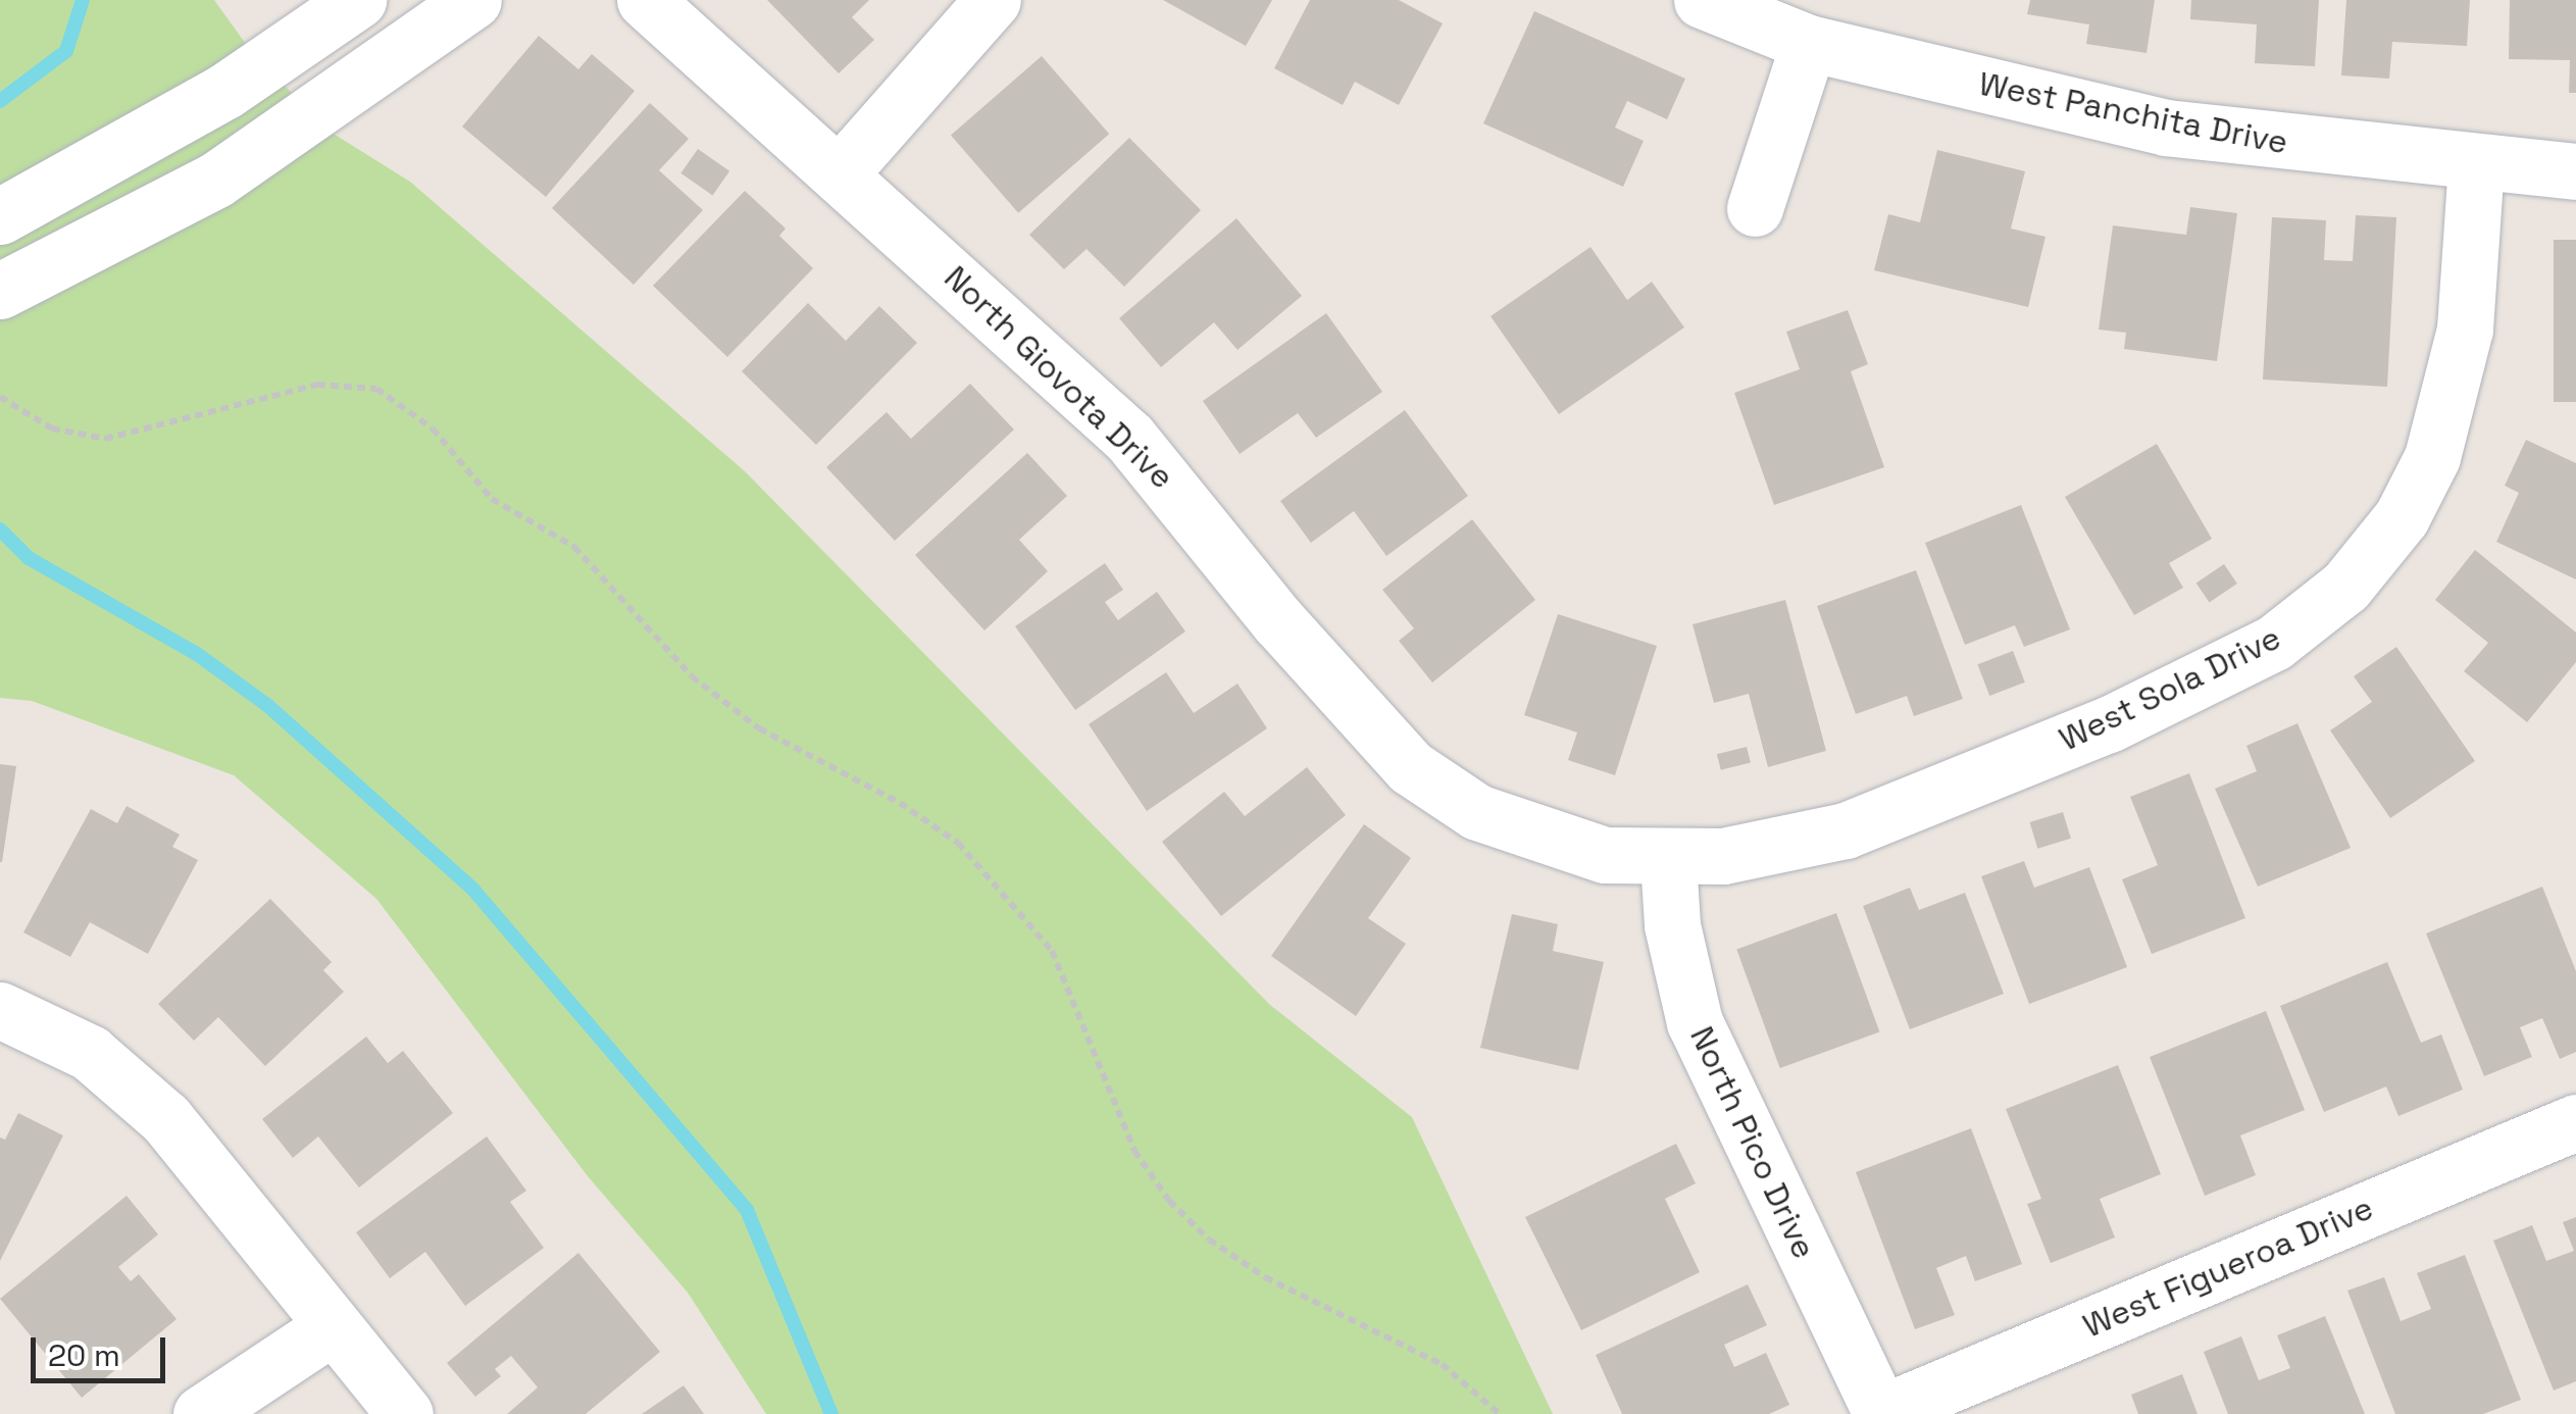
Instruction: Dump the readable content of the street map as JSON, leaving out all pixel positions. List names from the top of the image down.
{
  "streets": {
    "street": [
      "West Panchita Drive",
      "North Giovota Drive",
      "West Sola Drive",
      "North Pico Drive",
      "West Figueroa Drive"
    ]
  },
  "crossings": [
    ["West Panchita Drive", "West Sola Drive"],
    ["North Giovota Drive", "West Sola Drive"],
    ["North Giovota Drive", "North Pico Drive"],
    ["West Sola Drive", "North Pico Drive"],
    ["North Pico Drive", "West Figueroa Drive"]
  ],
  "scale_bar": "20 m"
}
